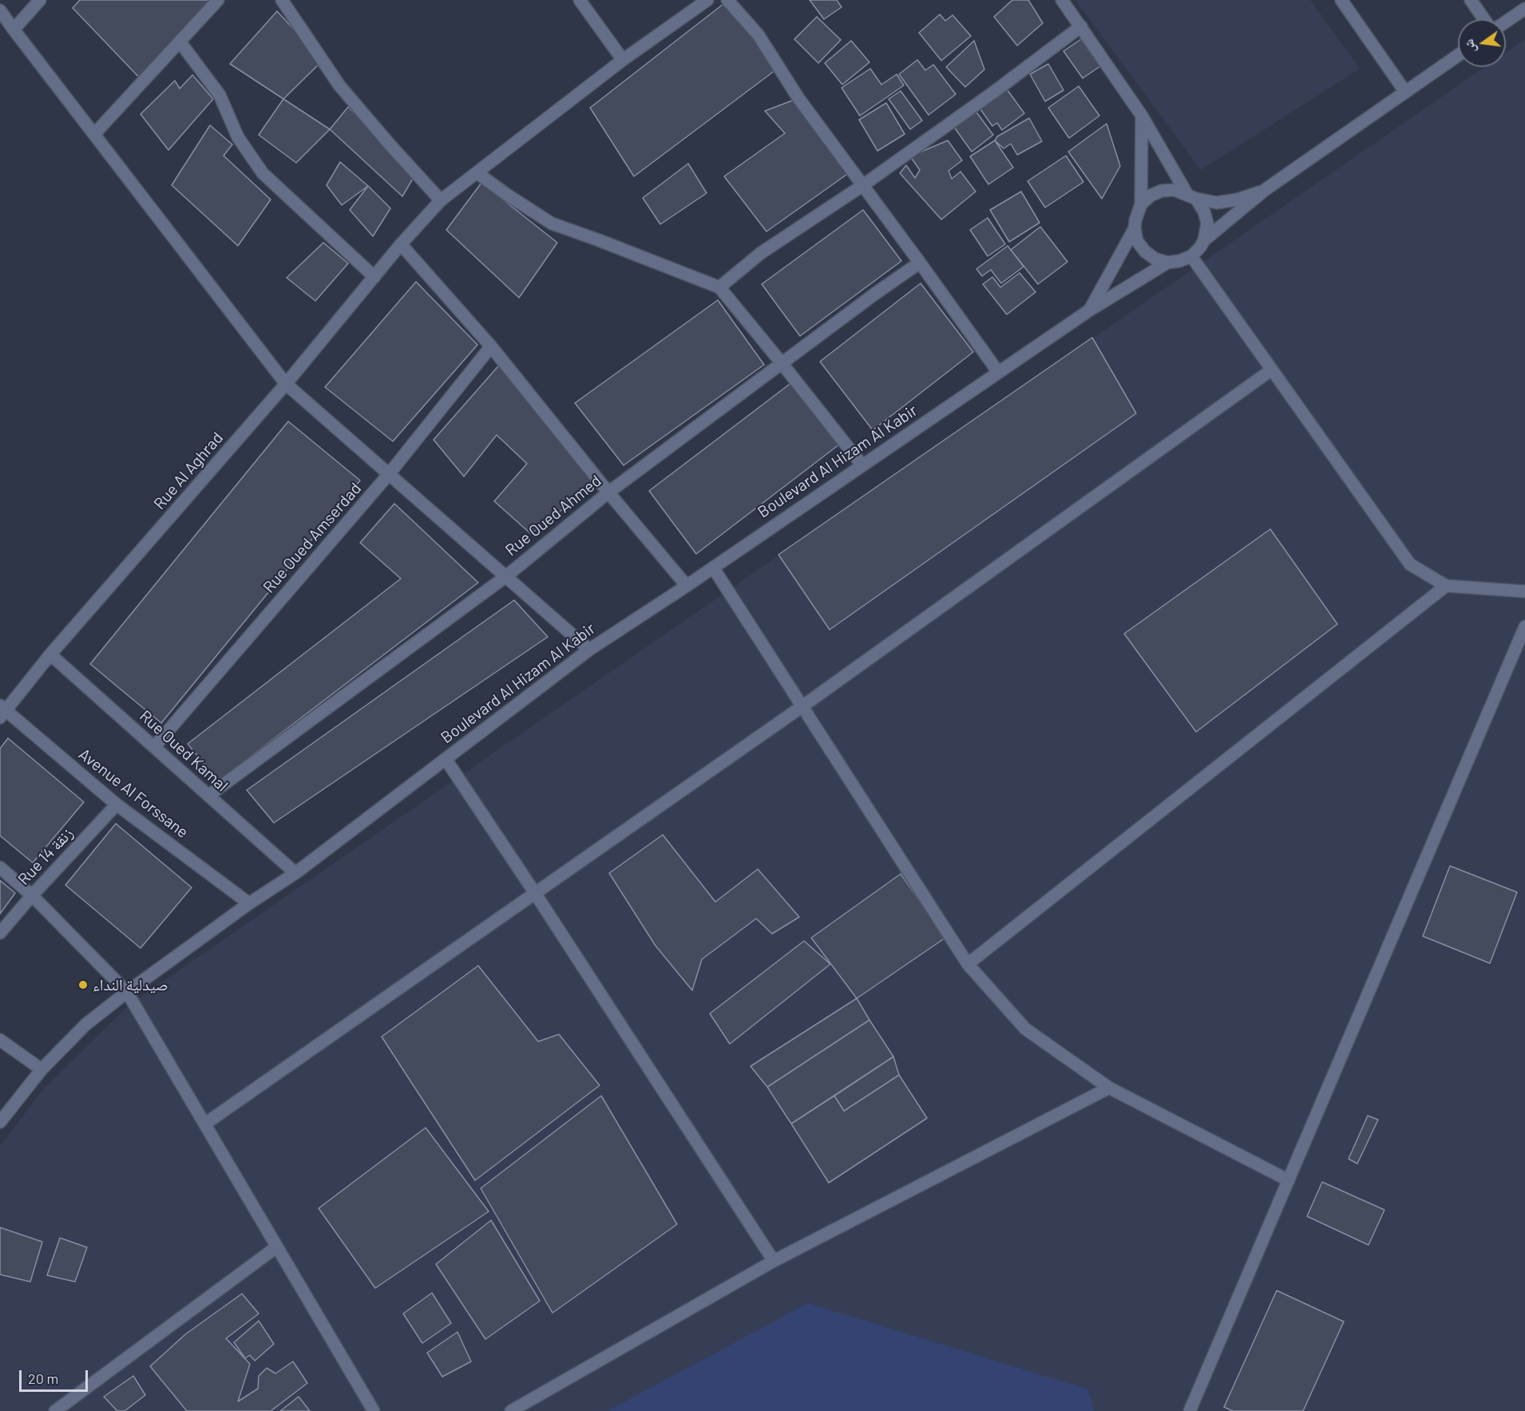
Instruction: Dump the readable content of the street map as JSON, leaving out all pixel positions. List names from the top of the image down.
{
  "streets": {
    "street": [
      "Boulevard Al Hizam Al Kabir",
      "Rue Al Aghrad",
      "Rue Oued Ahmed",
      "Rue Oued Amserdad",
      "Rue Oued Kamal",
      "Avenue Al Forssane",
      "Rue 14 زنقة"
    ]
  },
  "crossings": [
    ["Boulevard Al Hizam Al Kabir", "Rue Oued Kamal"],
    ["Boulevard Al Hizam Al Kabir", "Avenue Al Forssane"],
    ["Rue Al Aghrad", "Rue Oued Kamal"],
    ["Rue Al Aghrad", "Avenue Al Forssane"],
    ["Rue Oued Ahmed", "Rue Oued Kamal"],
    ["Rue Oued Amserdad", "Rue Oued Kamal"],
    ["Avenue Al Forssane", "Rue 14 زنقة"]
  ],
  "places": ["صيدلية النداء"],
  "scale_bar": "20 m",
  "north": "left"
}
